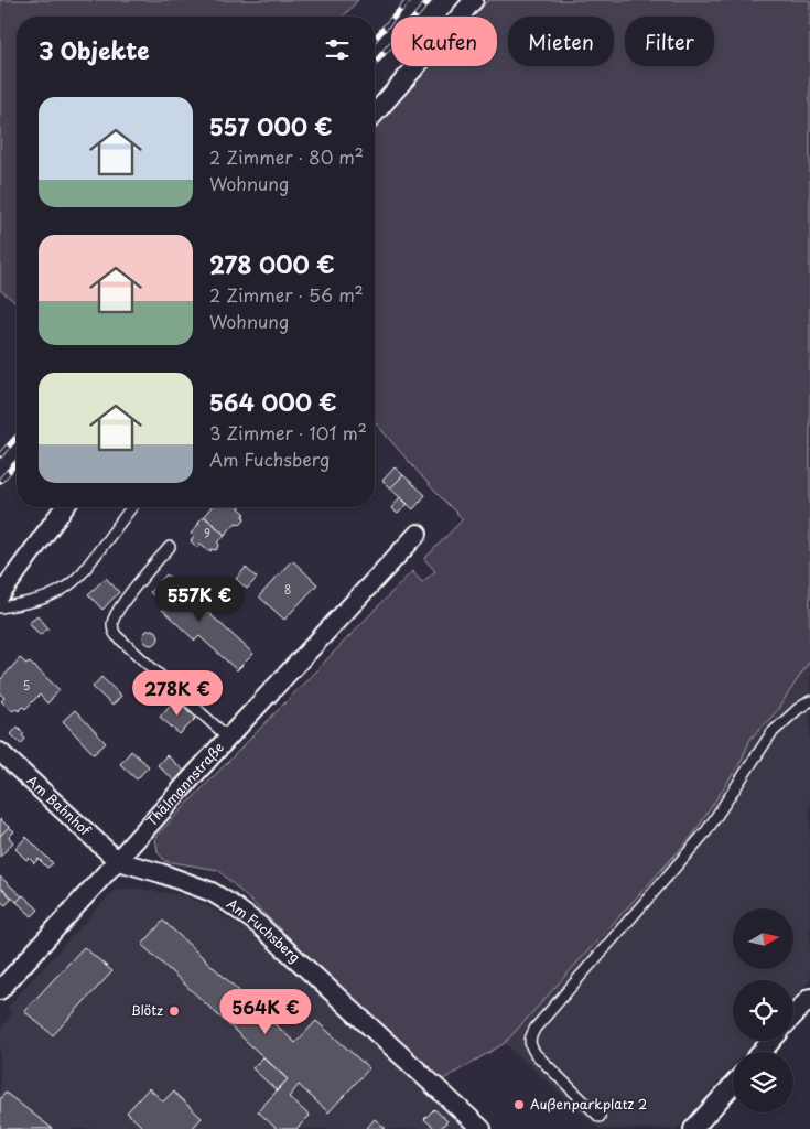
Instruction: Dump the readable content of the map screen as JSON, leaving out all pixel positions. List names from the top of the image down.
{
  "streets": {
    "street": ["Thälmannstraße", "Am Bahnhof", "Am Fuchsberg"]
  },
  "crossings": [
    ["Thälmannstraße", "Am Bahnhof"],
    ["Thälmannstraße", "Am Fuchsberg"],
    ["Am Bahnhof", "Am Fuchsberg"]
  ],
  "places": ["Blötz", "Außenparkplatz 2"],
  "house_numbers": ["9", "8", "5"],
  "north": "right",
  "page": {
    "chip": ["Kaufen", "Mieten", "Filter"],
    "heading": "3 Objekte",
    "list": [
      {
        "name": "557 000 €",
        "note": "2 Zimmer · 80 m² · Wohnung"
      },
      {
        "name": "278 000 €",
        "note": "2 Zimmer · 56 m² · Wohnung"
      },
      {
        "name": "564 000 €",
        "note": "3 Zimmer · 101 m² · Am Fuchsberg"
      }
    ],
    "price": ["557K €", "278K €", "564K €"]
  }
}
